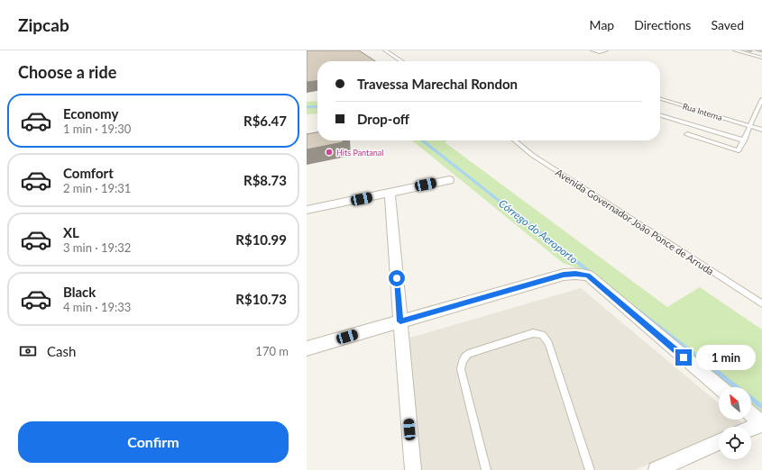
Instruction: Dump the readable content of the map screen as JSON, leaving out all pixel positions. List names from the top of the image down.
{
  "streets": {
    "lane": ["Rua Interna", "Avenida Governador João Ponce de Arruda"]
  },
  "water": ["Córrego do Aeroporto"],
  "places": ["Hits Pantanal"],
  "north": "top left",
  "page": {
    "header": "Zipcab",
    "nav": ["Map", "Directions", "Saved"],
    "heading": "Choose a ride",
    "banner": ["Travessa Marechal Rondon", "Drop-off"],
    "list": [
      {
        "name": "Economy",
        "note": "1 min · 19:30",
        "value": "R$6.47"
      },
      {
        "name": "Comfort",
        "note": "2 min · 19:31",
        "value": "R$8.73"
      },
      {
        "name": "XL",
        "note": "3 min · 19:32",
        "value": "R$10.99"
      },
      {
        "name": "Black",
        "note": "4 min · 19:33",
        "value": "R$10.73"
      }
    ],
    "pay": ["Cash", "170 m"],
    "bubble": "1 min",
    "buttons": "Confirm"
  }
}
